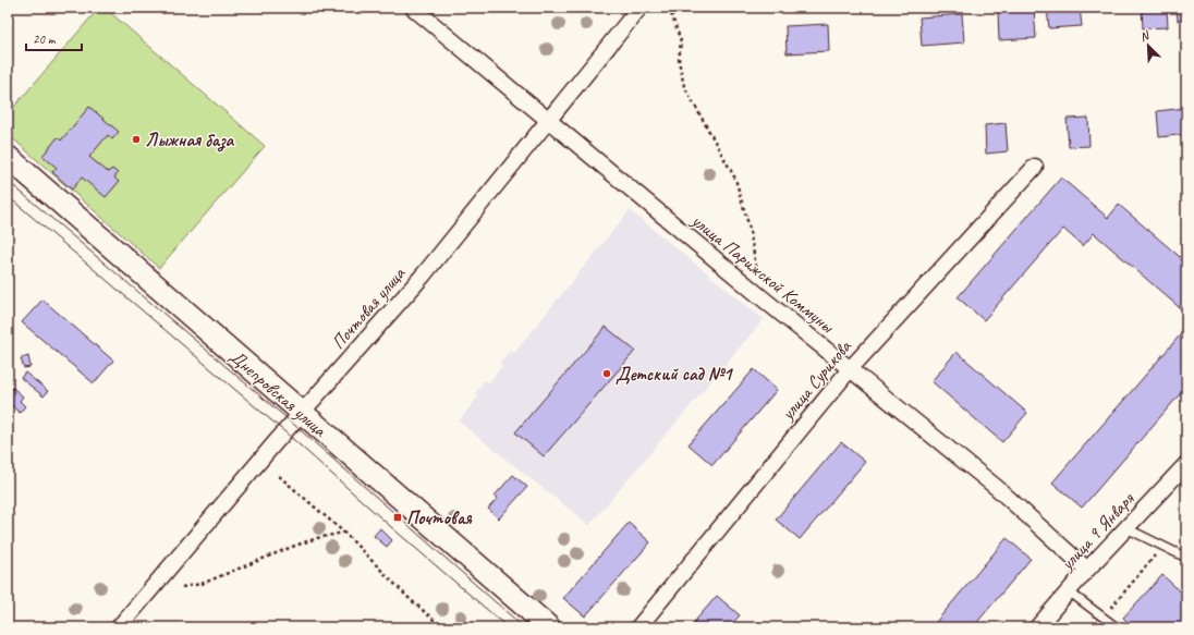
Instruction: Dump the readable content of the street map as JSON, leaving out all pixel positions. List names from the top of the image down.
{
  "streets": {
    "street": [
      "улица Парижской Коммуны",
      "Почтовая улица",
      "улица Сурикова",
      "Днепровская улица",
      "улица 9 Января"
    ]
  },
  "crossings": [
    ["улица Парижской Коммуны", "Почтовая улица"],
    ["улица Парижской Коммуны", "улица Сурикова"],
    ["улица Парижской Коммуны", "улица 9 Января"],
    ["Почтовая улица", "Днепровская улица"]
  ],
  "places": {
    "other": ["Лыжная база", "Детский сад №1"],
    "transit": ["Почтовая"]
  },
  "scale_bar": "20 m",
  "north": "top left"
}
